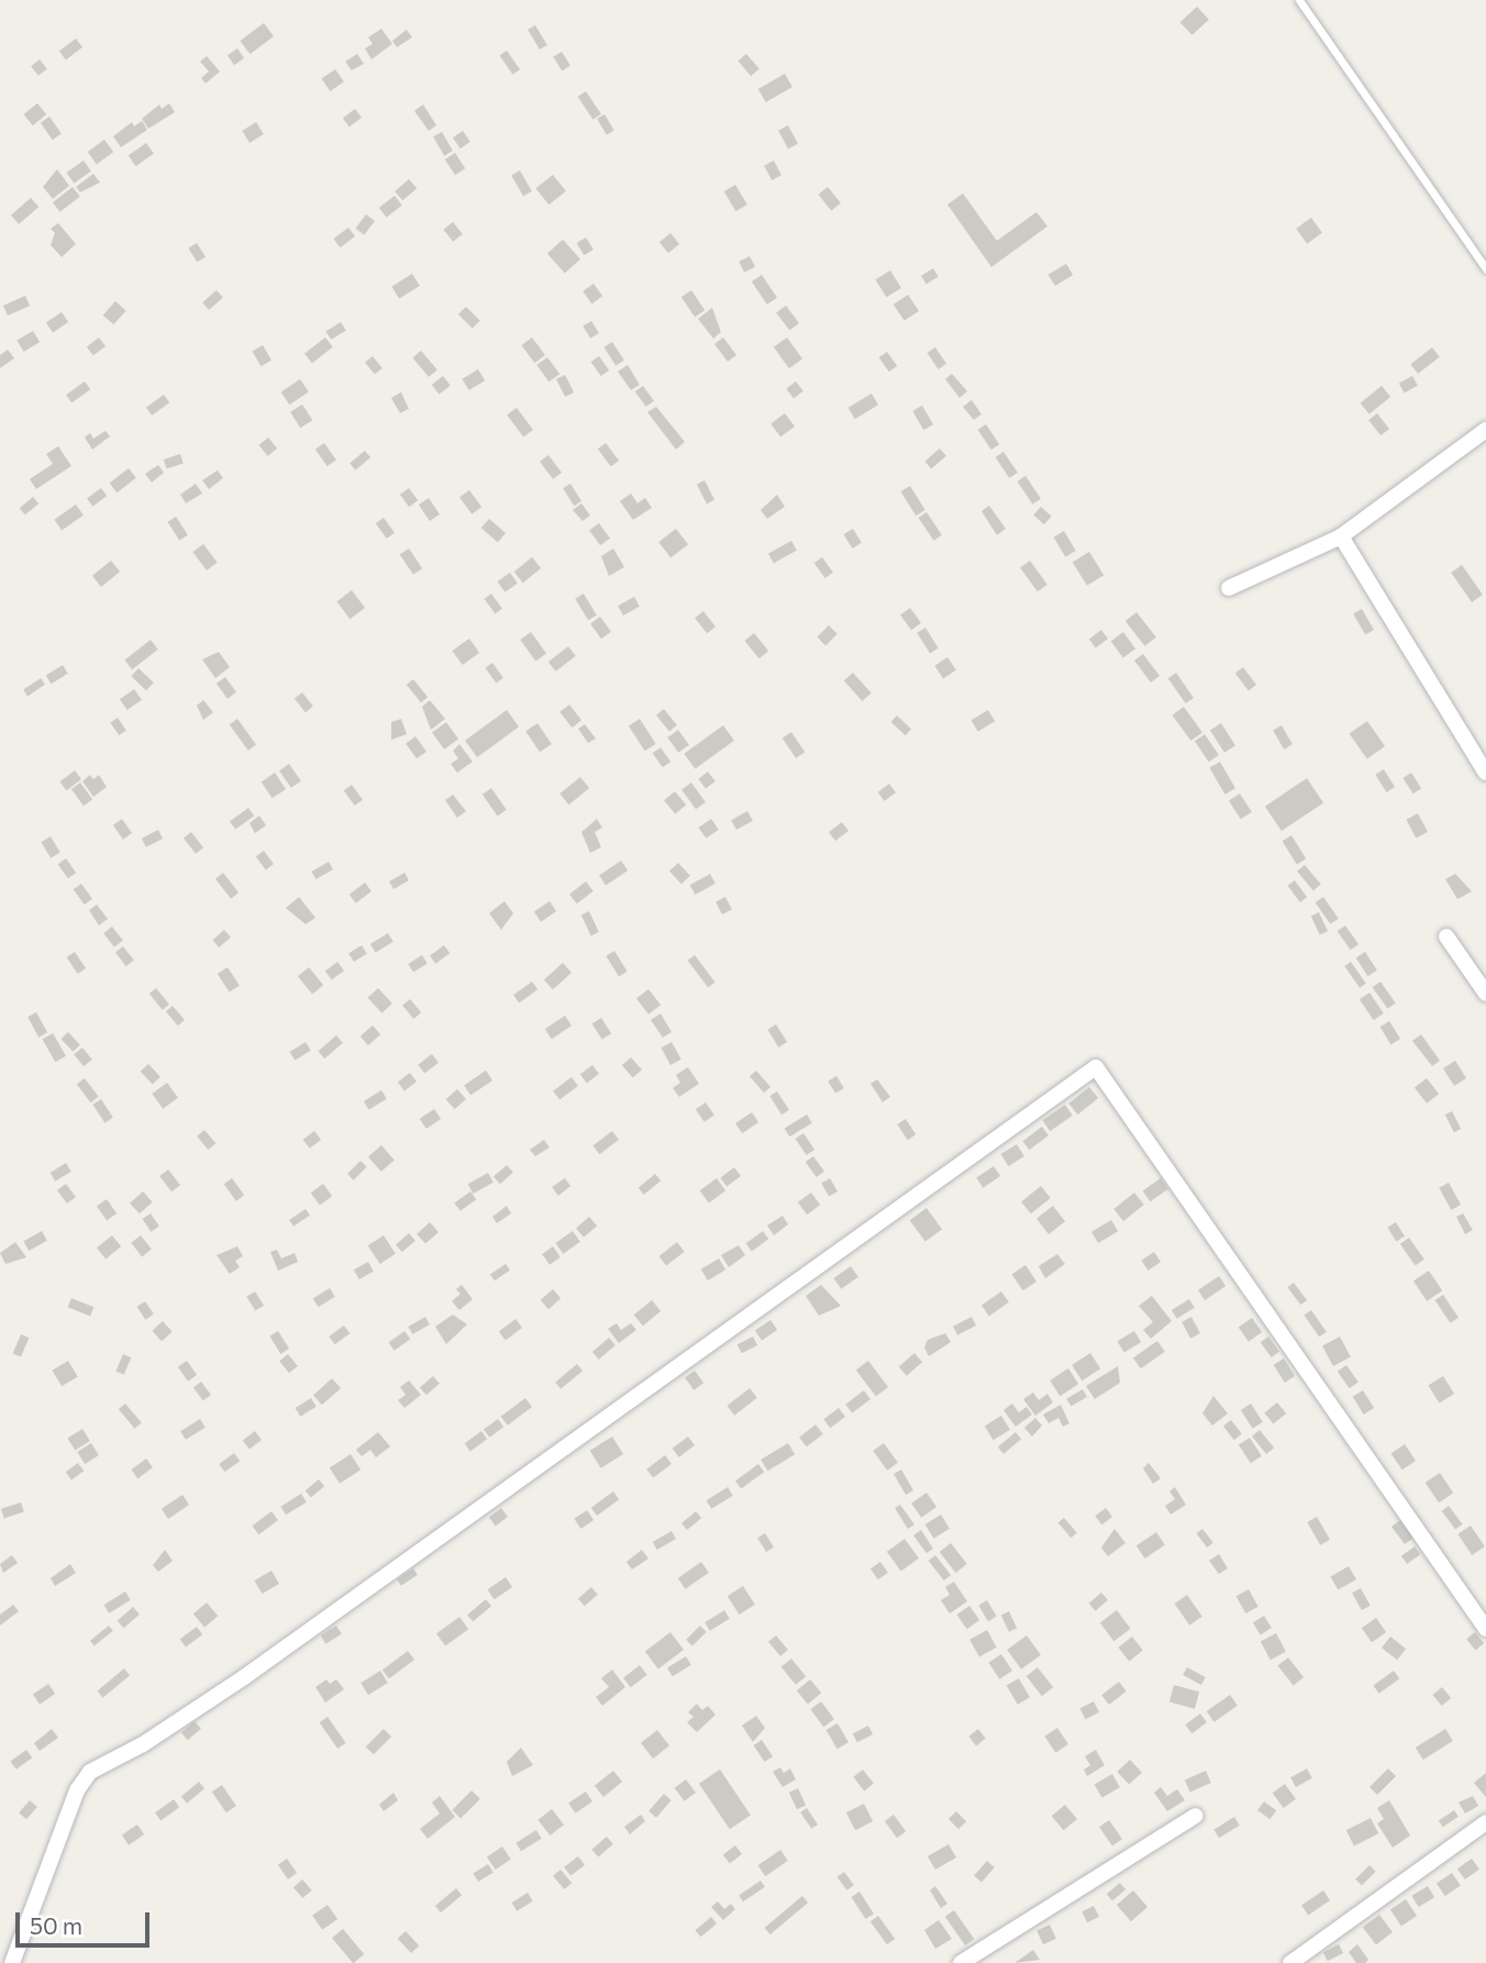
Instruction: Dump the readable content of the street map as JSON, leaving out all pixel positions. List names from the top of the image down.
{
  "scale_bar": "50 m"
}
